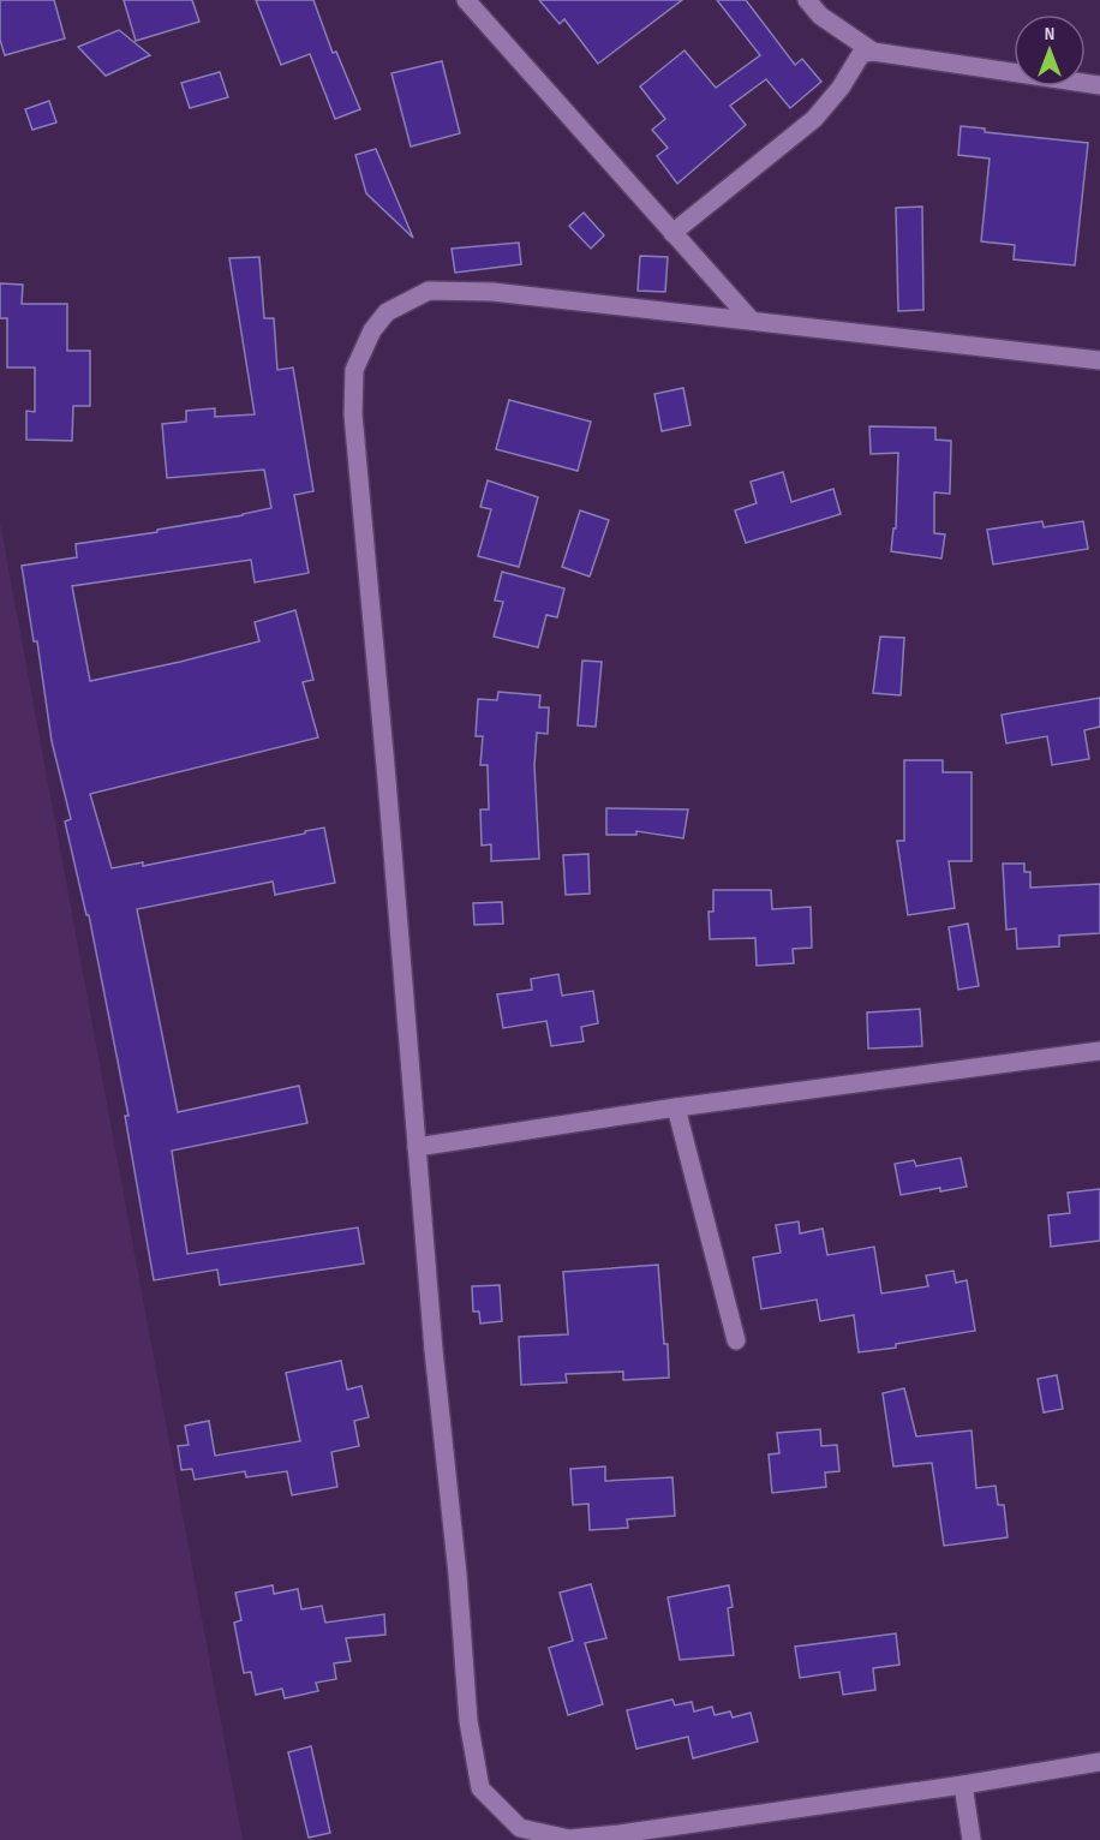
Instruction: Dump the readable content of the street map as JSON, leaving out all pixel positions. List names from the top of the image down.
{
  "north": "top"
}
